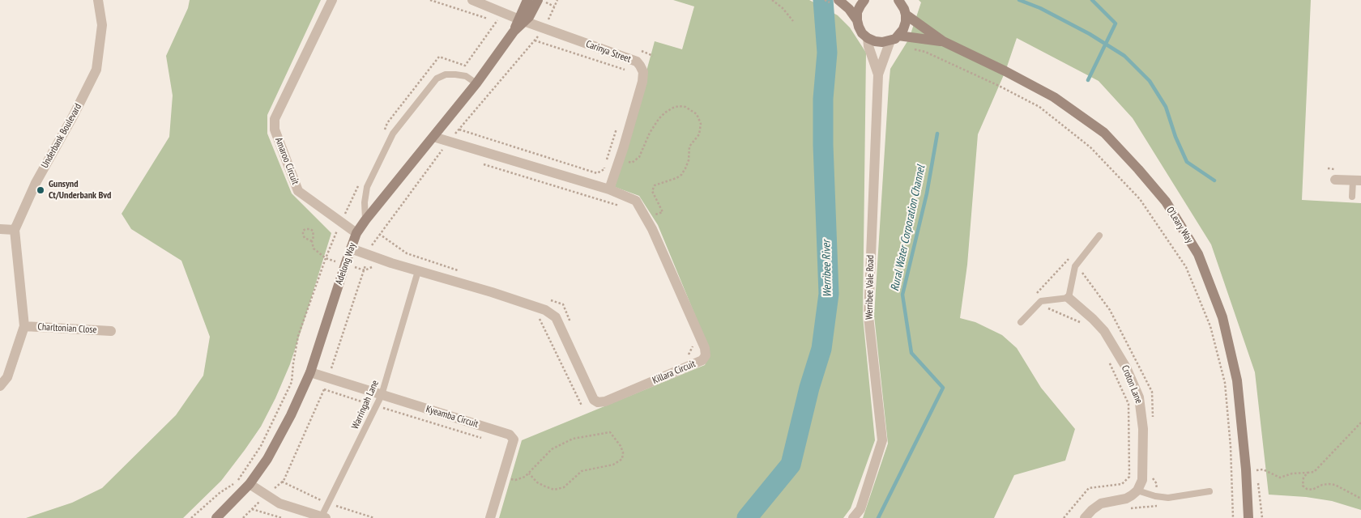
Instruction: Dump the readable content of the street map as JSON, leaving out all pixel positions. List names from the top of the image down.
{
  "streets": {
    "street": [
      "Carinya Street",
      "Underbank Boulevard",
      "Amaroo Circuit",
      "O'Leary Way",
      "Adelong Way",
      "Werribee Vale Road",
      "Charltonian Close",
      "Killara Circuit",
      "Croton Lane",
      "Kyeamba Circuit"
    ],
    "lane": ["Warringah Lane"]
  },
  "crossings": [
    ["Carinya Street", "Adelong Way"],
    ["Carinya Street", "Killara Circuit"],
    ["Underbank Boulevard", "Charltonian Close"],
    ["Amaroo Circuit", "Adelong Way"],
    ["O'Leary Way", "Werribee Vale Road"],
    ["Adelong Way", "Killara Circuit"],
    ["Adelong Way", "Kyeamba Circuit"],
    ["Killara Circuit", "Warringah Lane"],
    ["Warringah Lane", "Kyeamba Circuit"]
  ],
  "water": ["Rural Water Corporation Channel", "Werribee River"],
  "places": ["Gunsynd Ct/Underbank Bvd"]
}
